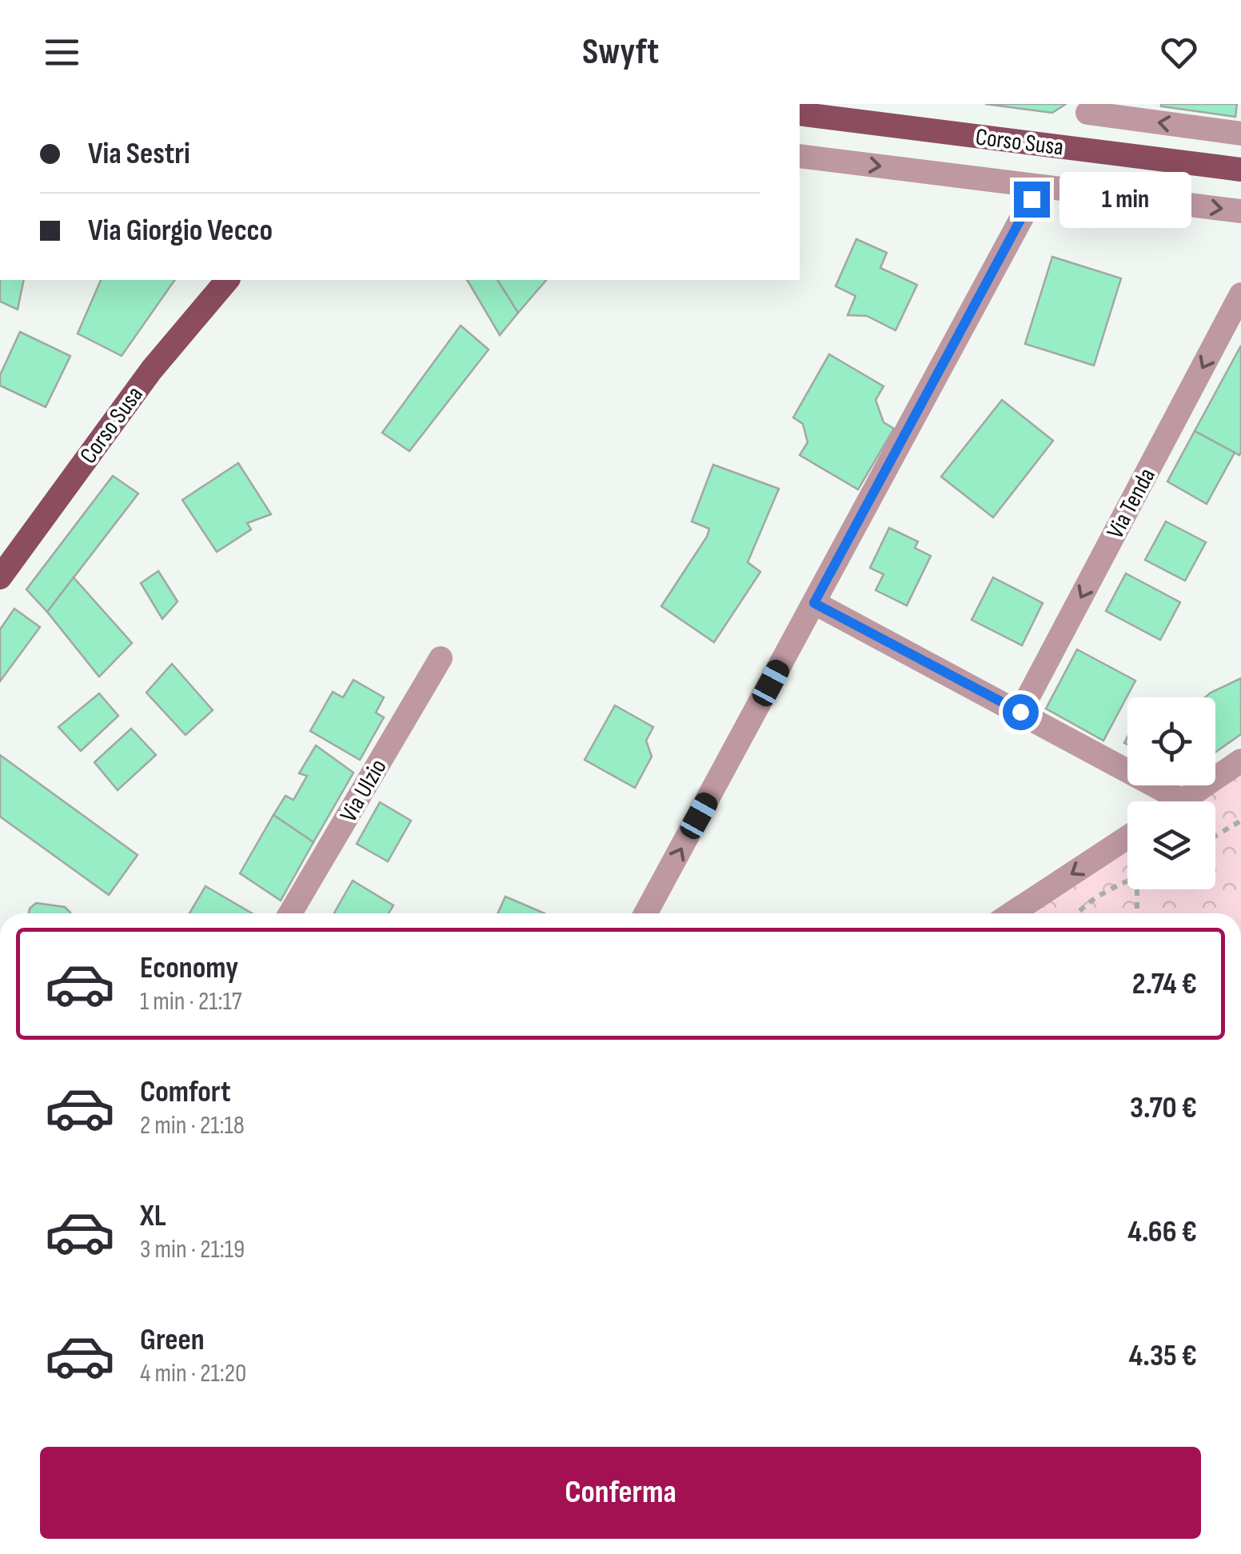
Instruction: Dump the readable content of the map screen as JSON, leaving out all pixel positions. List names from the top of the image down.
{
  "streets": {
    "main road": ["Corso Susa"],
    "street": ["Via Tenda", "Via Ulzio"]
  },
  "one_way": ["Via Tenda"],
  "page": {
    "header": "Swyft",
    "banner": ["Via Sestri", "Via Giorgio Vecco"],
    "bubble": "1 min",
    "list": [
      {
        "name": "Economy",
        "note": "1 min · 21:17",
        "value": "2.74 €"
      },
      {
        "name": "Comfort",
        "note": "2 min · 21:18",
        "value": "3.70 €"
      },
      {
        "name": "XL",
        "note": "3 min · 21:19",
        "value": "4.66 €"
      },
      {
        "name": "Green",
        "note": "4 min · 21:20",
        "value": "4.35 €"
      }
    ],
    "buttons": "Conferma"
  }
}
